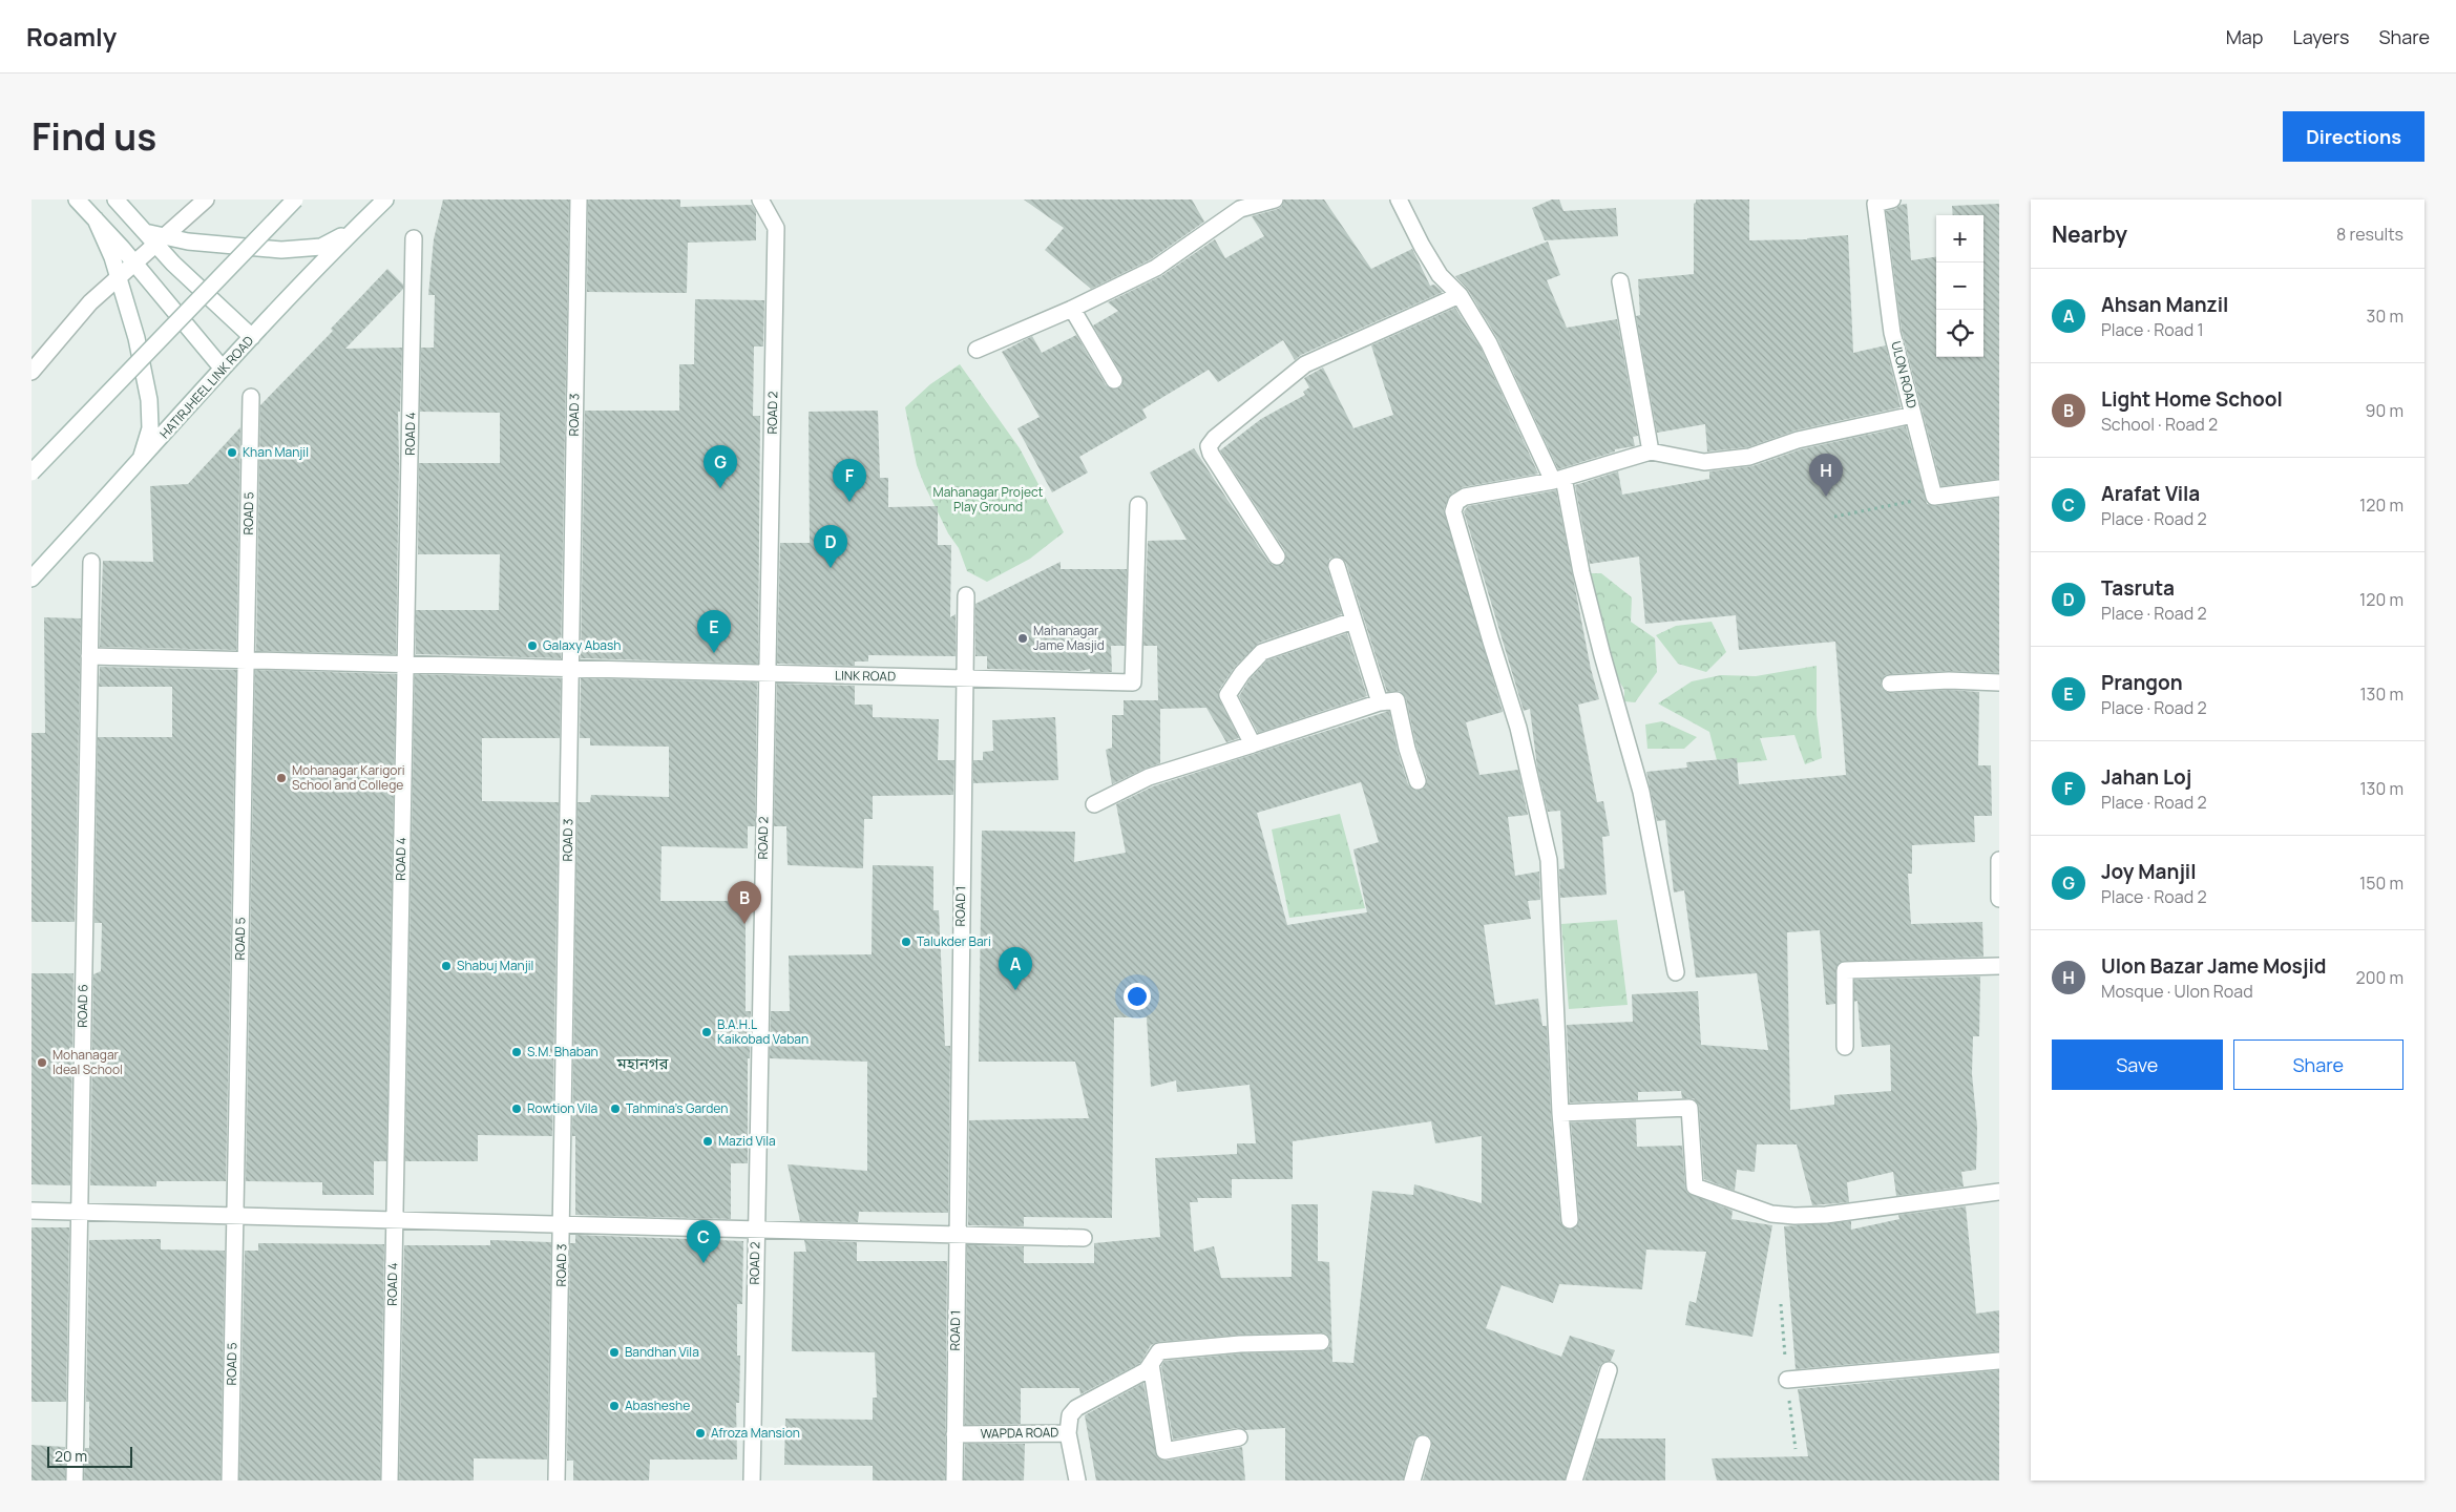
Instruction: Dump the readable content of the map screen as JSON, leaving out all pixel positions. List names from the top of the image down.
{
  "streets": {
    "street": [
      "ULON ROAD",
      "HATIRJHEEL LINK ROAD",
      "ROAD 2",
      "ROAD 3",
      "ROAD 4",
      "ROAD 5",
      "LINK ROAD",
      "ROAD 1",
      "ROAD 6",
      "WAPDA ROAD"
    ]
  },
  "crossings": [
    ["ROAD 2", "LINK ROAD"],
    ["ROAD 3", "LINK ROAD"],
    ["ROAD 4", "LINK ROAD"],
    ["ROAD 5", "LINK ROAD"],
    ["LINK ROAD", "ROAD 1"],
    ["LINK ROAD", "ROAD 6"],
    ["ROAD 1", "WAPDA ROAD"]
  ],
  "districts": ["মহানগর"],
  "parks": ["Mahanagar Project Play Ground"],
  "places": [
    "Khan Manjil",
    "Mahanagar Jame Masjid",
    "Galaxy Abash",
    "Mohanagar Karigori School and College",
    "Talukder Bari",
    "Shabuj Manjil",
    "B.A.H.L Kaikobad Vaban",
    "S.M. Bhaban",
    "Mohanagar Ideal School",
    "Rowtion Vila",
    "Tahmina's Garden",
    "Mazid Vila",
    "Bandhan Vila",
    "Abasheshe",
    "Afroza Mansion"
  ],
  "scale_bar": "20 m",
  "page": {
    "header": "Roamly",
    "nav": ["Map", "Layers", "Share"],
    "title": "Find us",
    "buttons": [
      "Directions",
      ["Save", "Share"]
    ],
    "heading": ["Nearby", "8 results"],
    "map_buttons": ["+", "−"],
    "list": [
      {
        "mark": "A",
        "name": "Ahsan Manzil",
        "note": "Place · Road 1",
        "value": "30 m"
      },
      {
        "mark": "B",
        "name": "Light Home School",
        "note": "School · Road 2",
        "value": "90 m"
      },
      {
        "mark": "C",
        "name": "Arafat Vila",
        "note": "Place · Road 2",
        "value": "120 m"
      },
      {
        "mark": "D",
        "name": "Tasruta",
        "note": "Place · Road 2",
        "value": "120 m"
      },
      {
        "mark": "E",
        "name": "Prangon",
        "note": "Place · Road 2",
        "value": "130 m"
      },
      {
        "mark": "F",
        "name": "Jahan Loj",
        "note": "Place · Road 2",
        "value": "130 m"
      },
      {
        "mark": "G",
        "name": "Joy Manjil",
        "note": "Place · Road 2",
        "value": "150 m"
      },
      {
        "mark": "H",
        "name": "Ulon Bazar Jame Mosjid",
        "note": "Mosque · Ulon Road",
        "value": "200 m"
      }
    ],
    "pins": [
      "G",
      "H",
      "F",
      "D",
      "E",
      "B",
      "A",
      "C"
    ],
    "scale": "20 m"
  }
}
